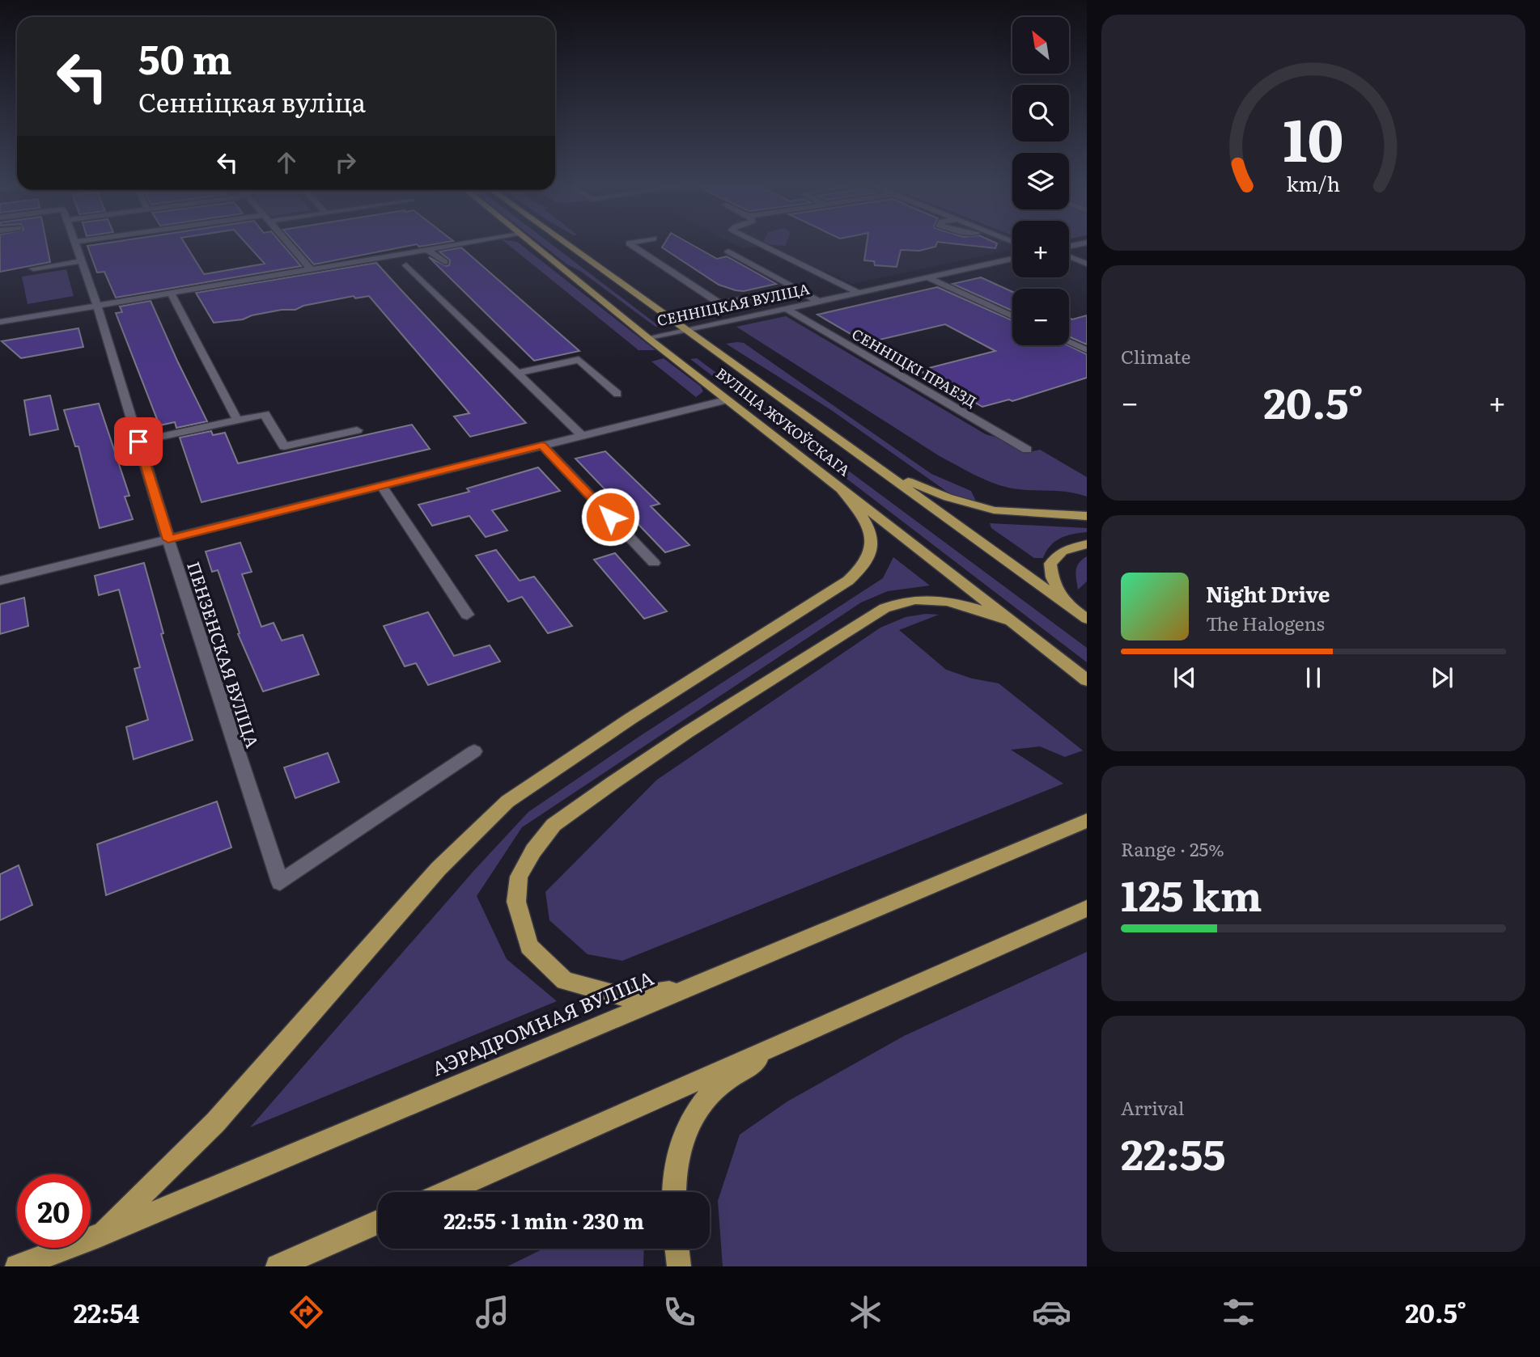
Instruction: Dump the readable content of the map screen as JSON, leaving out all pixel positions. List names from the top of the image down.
{
  "streets": {
    "main road": ["ВУЛІЦА ЖУКОЎСКАГА", "АЭРАДРОМНАЯ ВУЛІЦА"],
    "street": ["СЕННІЦКАЯ ВУЛІЦА", "СЕННІЦКІ ПРАЕЗД", "ПЕНЗЕНСКАЯ ВУЛІЦА"]
  },
  "crossings": [
    ["СЕННІЦКАЯ ВУЛІЦА", "СЕННІЦКІ ПРАЕЗД"],
    ["СЕННІЦКАЯ ВУЛІЦА", "ВУЛІЦА ЖУКОЎСКАГА"]
  ],
  "north": "top left",
  "page": {
    "map_buttons": ["+", "−"],
    "turn": ["50 m", "Сенніцкая вуліца"],
    "tile": [
      "Climate",
      ["Range · 25%", "125 km"],
      ["Arrival", "22:55"]
    ],
    "heat": ["−", "20.5°", "+"],
    "song": ["Night Drive", "The Halogens"],
    "limit": "20",
    "trip": "22:55 · 1 min · 230 m",
    "tabs": ["22:54", "20.5°"],
    "gauge": ["10", "km/h"]
  }
}
